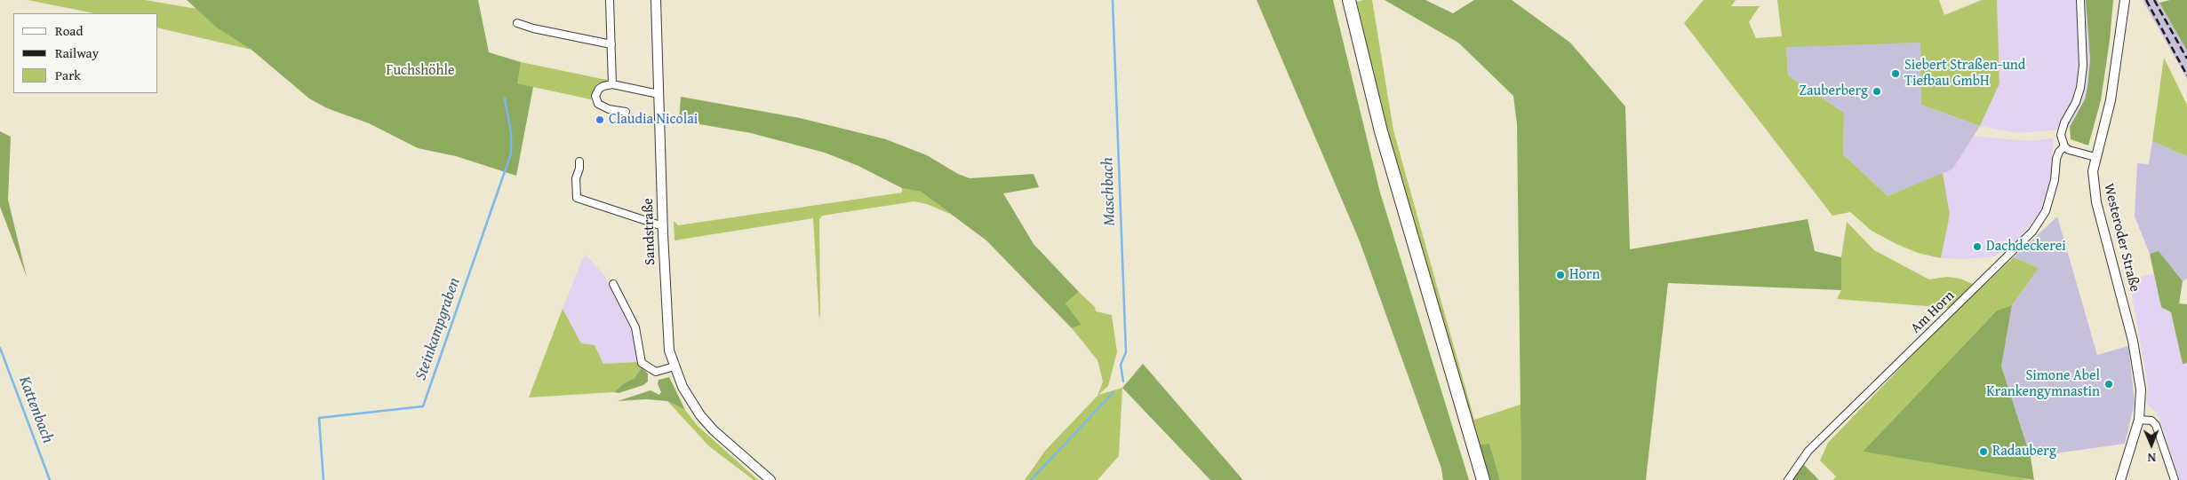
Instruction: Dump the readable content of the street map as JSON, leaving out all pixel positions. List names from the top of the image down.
{
  "streets": {
    "street": ["Sandstraße", "Westeroder Straße", "Am Horn"]
  },
  "water": ["Maschbach", "Steinkampgraben", "Kattenbach"],
  "parks": ["Fuchshöhle"],
  "places": [
    "Siebert Straßen-und Tiefbau GmbH",
    "Zauberberg",
    "Claudia Nicolai",
    "Dachdeckerei",
    "Horn",
    "Simone Abel Krankengymnastin",
    "Radauberg"
  ],
  "legend": ["Road", "Railway", "Park"],
  "north": "bottom"
}
